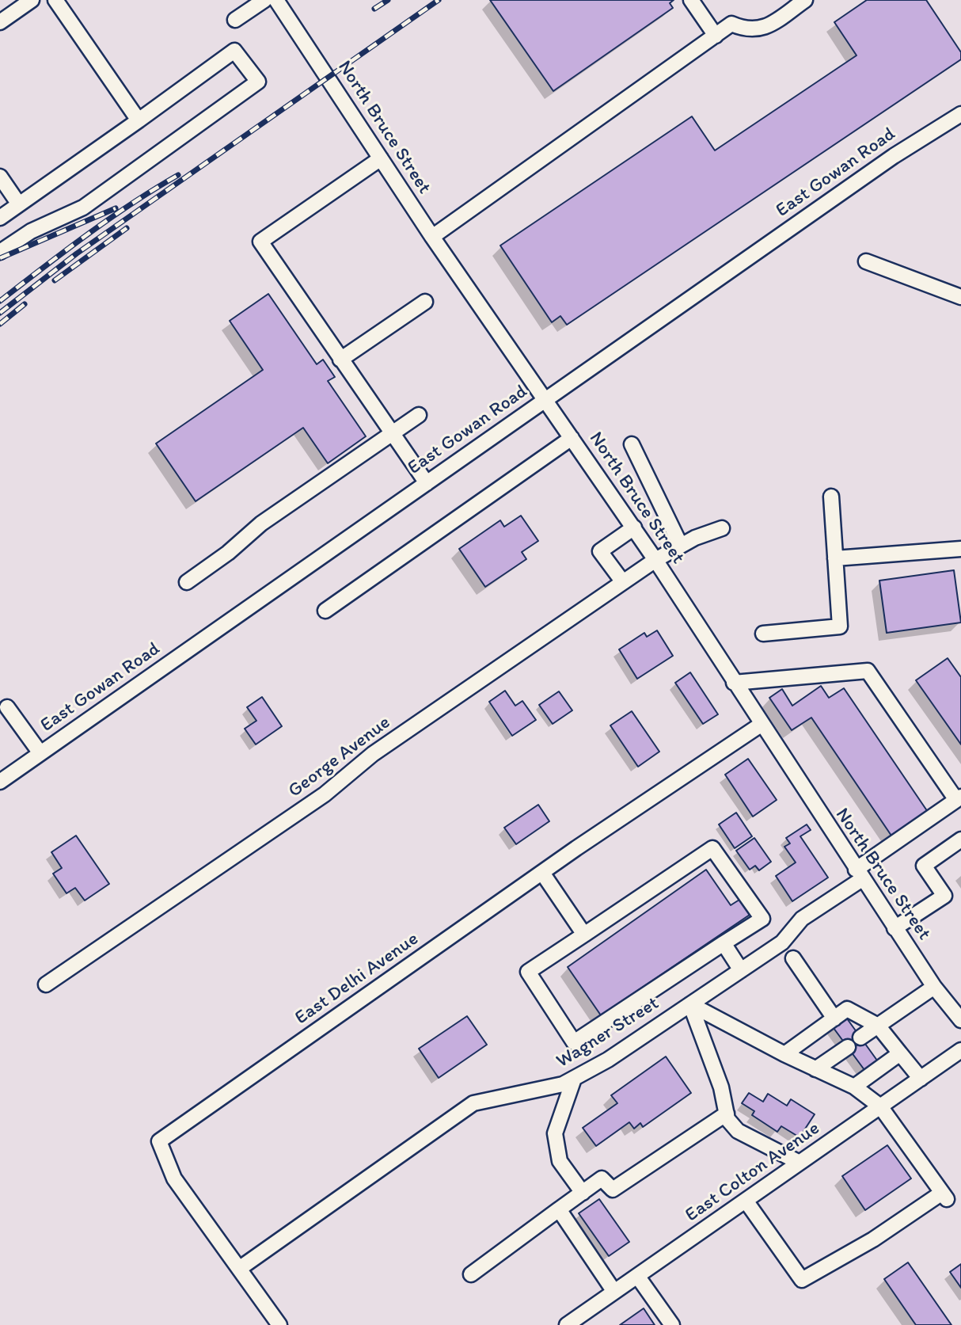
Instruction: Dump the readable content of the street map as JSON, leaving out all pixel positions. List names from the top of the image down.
{
  "streets": {
    "street": [
      "North Bruce Street",
      "East Gowan Road",
      "George Avenue",
      "East Delhi Avenue",
      "Wagner Street",
      "East Colton Avenue"
    ]
  },
  "crossings": [
    ["North Bruce Street", "East Gowan Road"],
    ["North Bruce Street", "George Avenue"],
    ["North Bruce Street", "East Delhi Avenue"],
    ["North Bruce Street", "Wagner Street"],
    ["East Delhi Avenue", "Wagner Street"]
  ]
}
